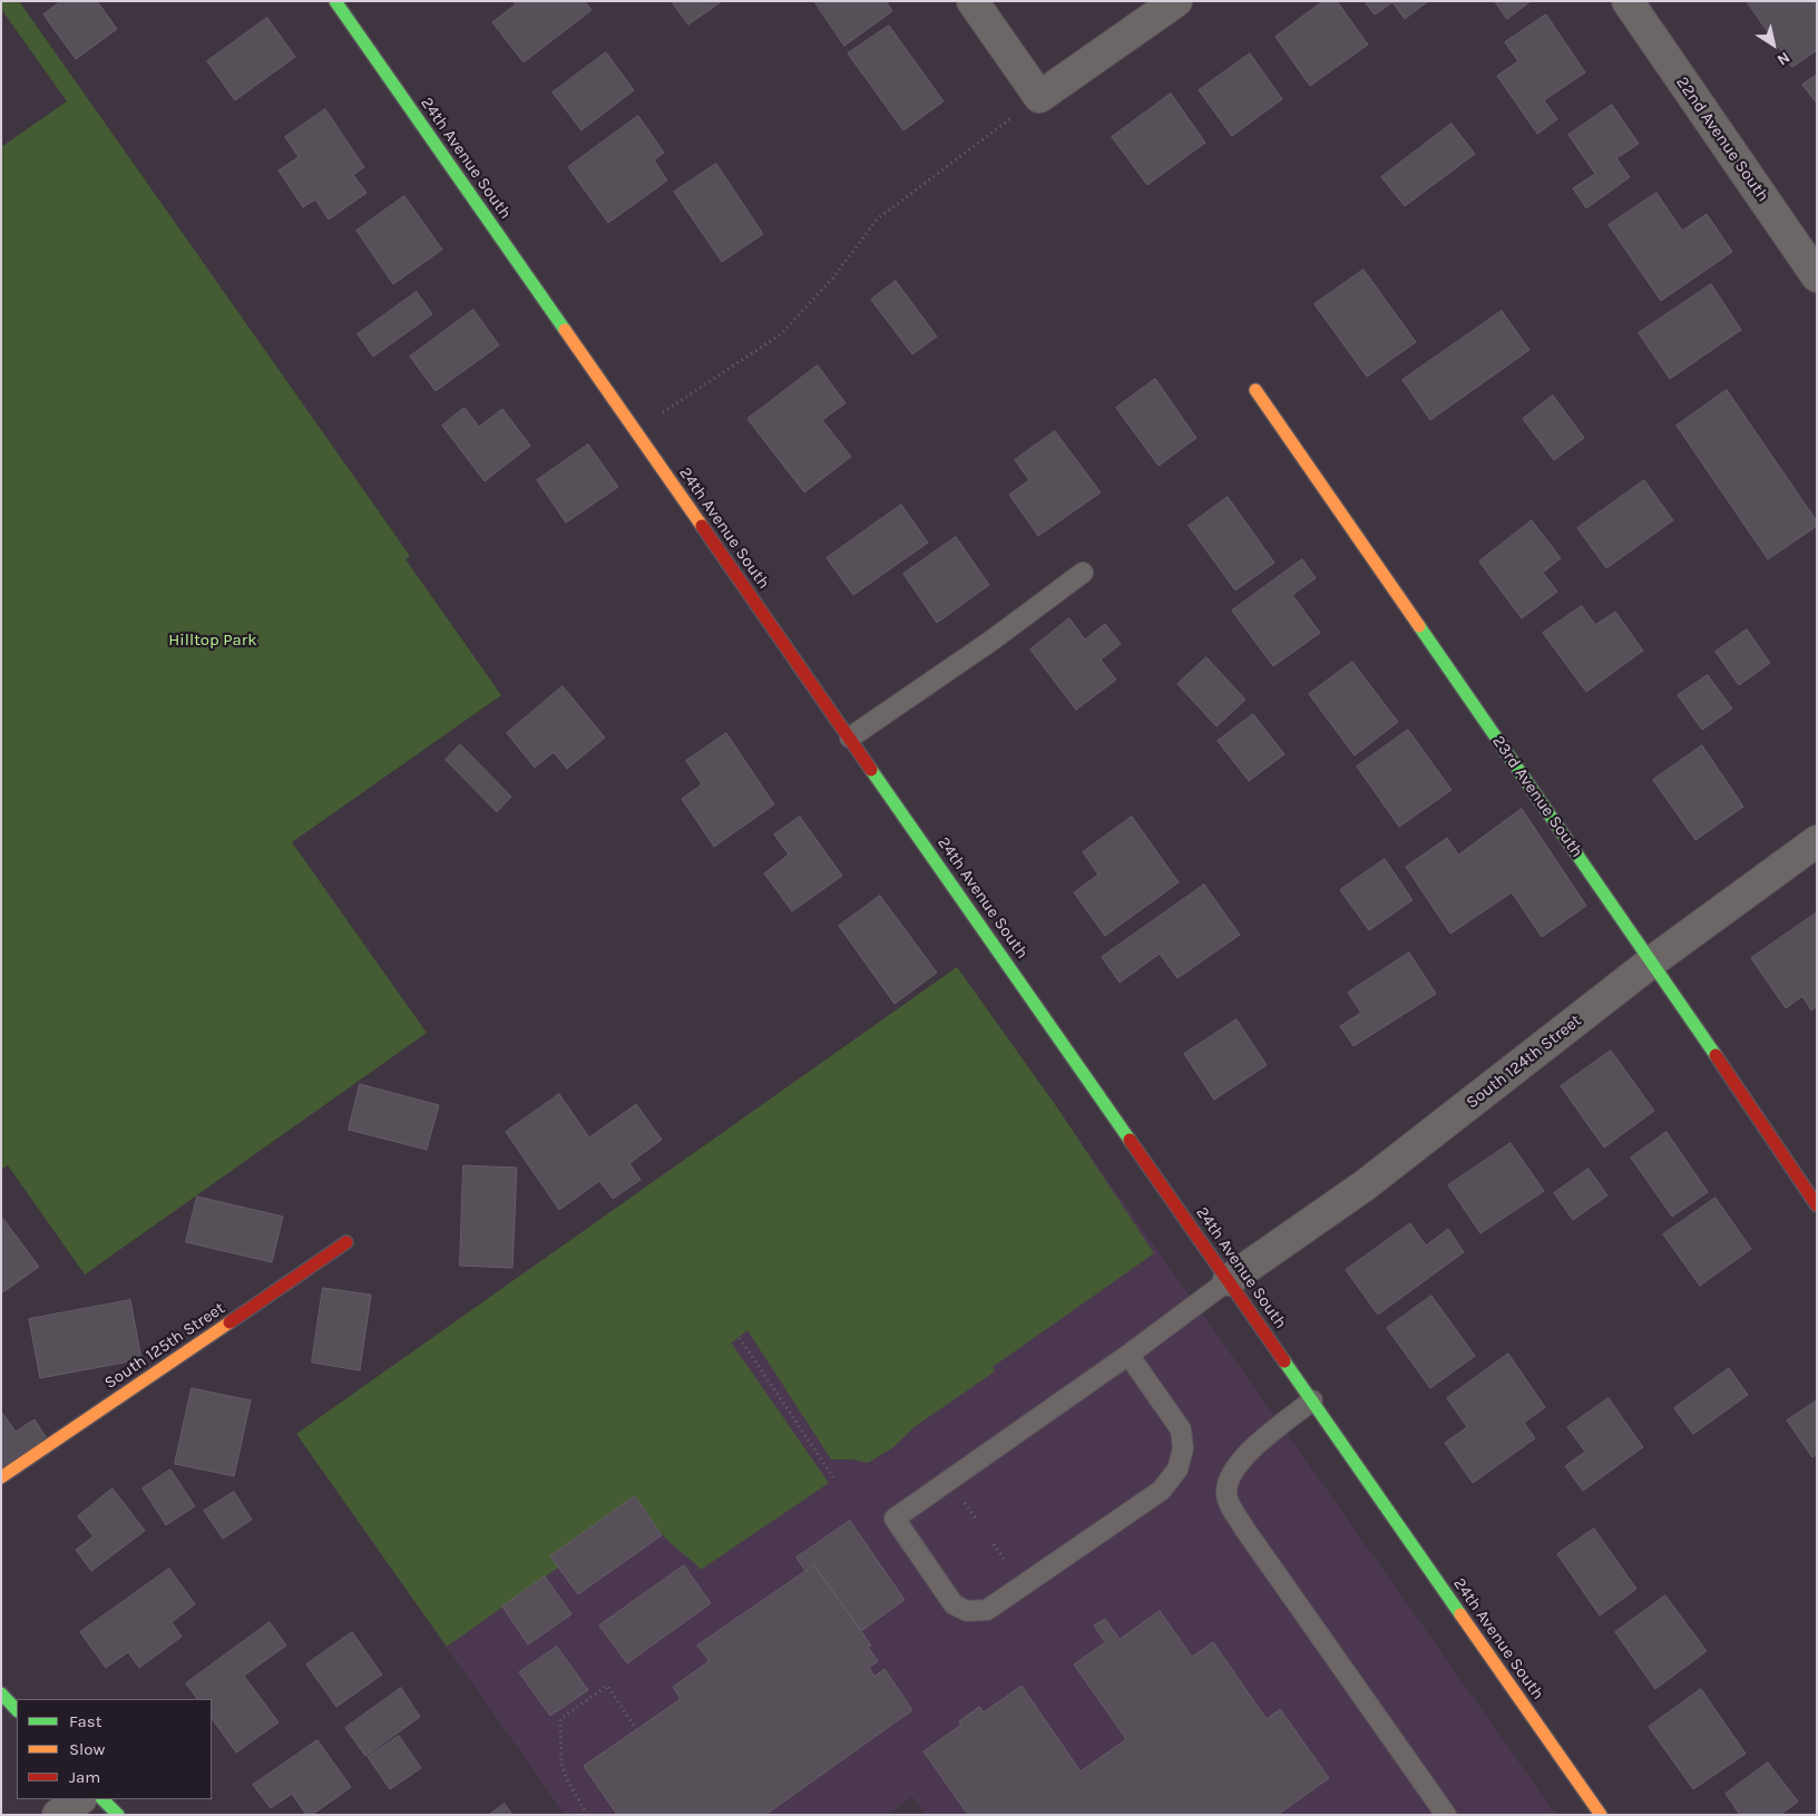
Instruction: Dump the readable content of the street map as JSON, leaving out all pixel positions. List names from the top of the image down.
{
  "streets": {
    "street": [
      "22nd Avenue South",
      "24th Avenue South",
      "23rd Avenue South",
      "South 124th Street",
      "South 125th Street"
    ]
  },
  "crossings": [
    ["24th Avenue South", "South 124th Street"],
    ["23rd Avenue South", "South 124th Street"]
  ],
  "parks": ["Hilltop Park"],
  "legend": ["Fast", "Slow", "Jam"],
  "north": "bottom right"
}
